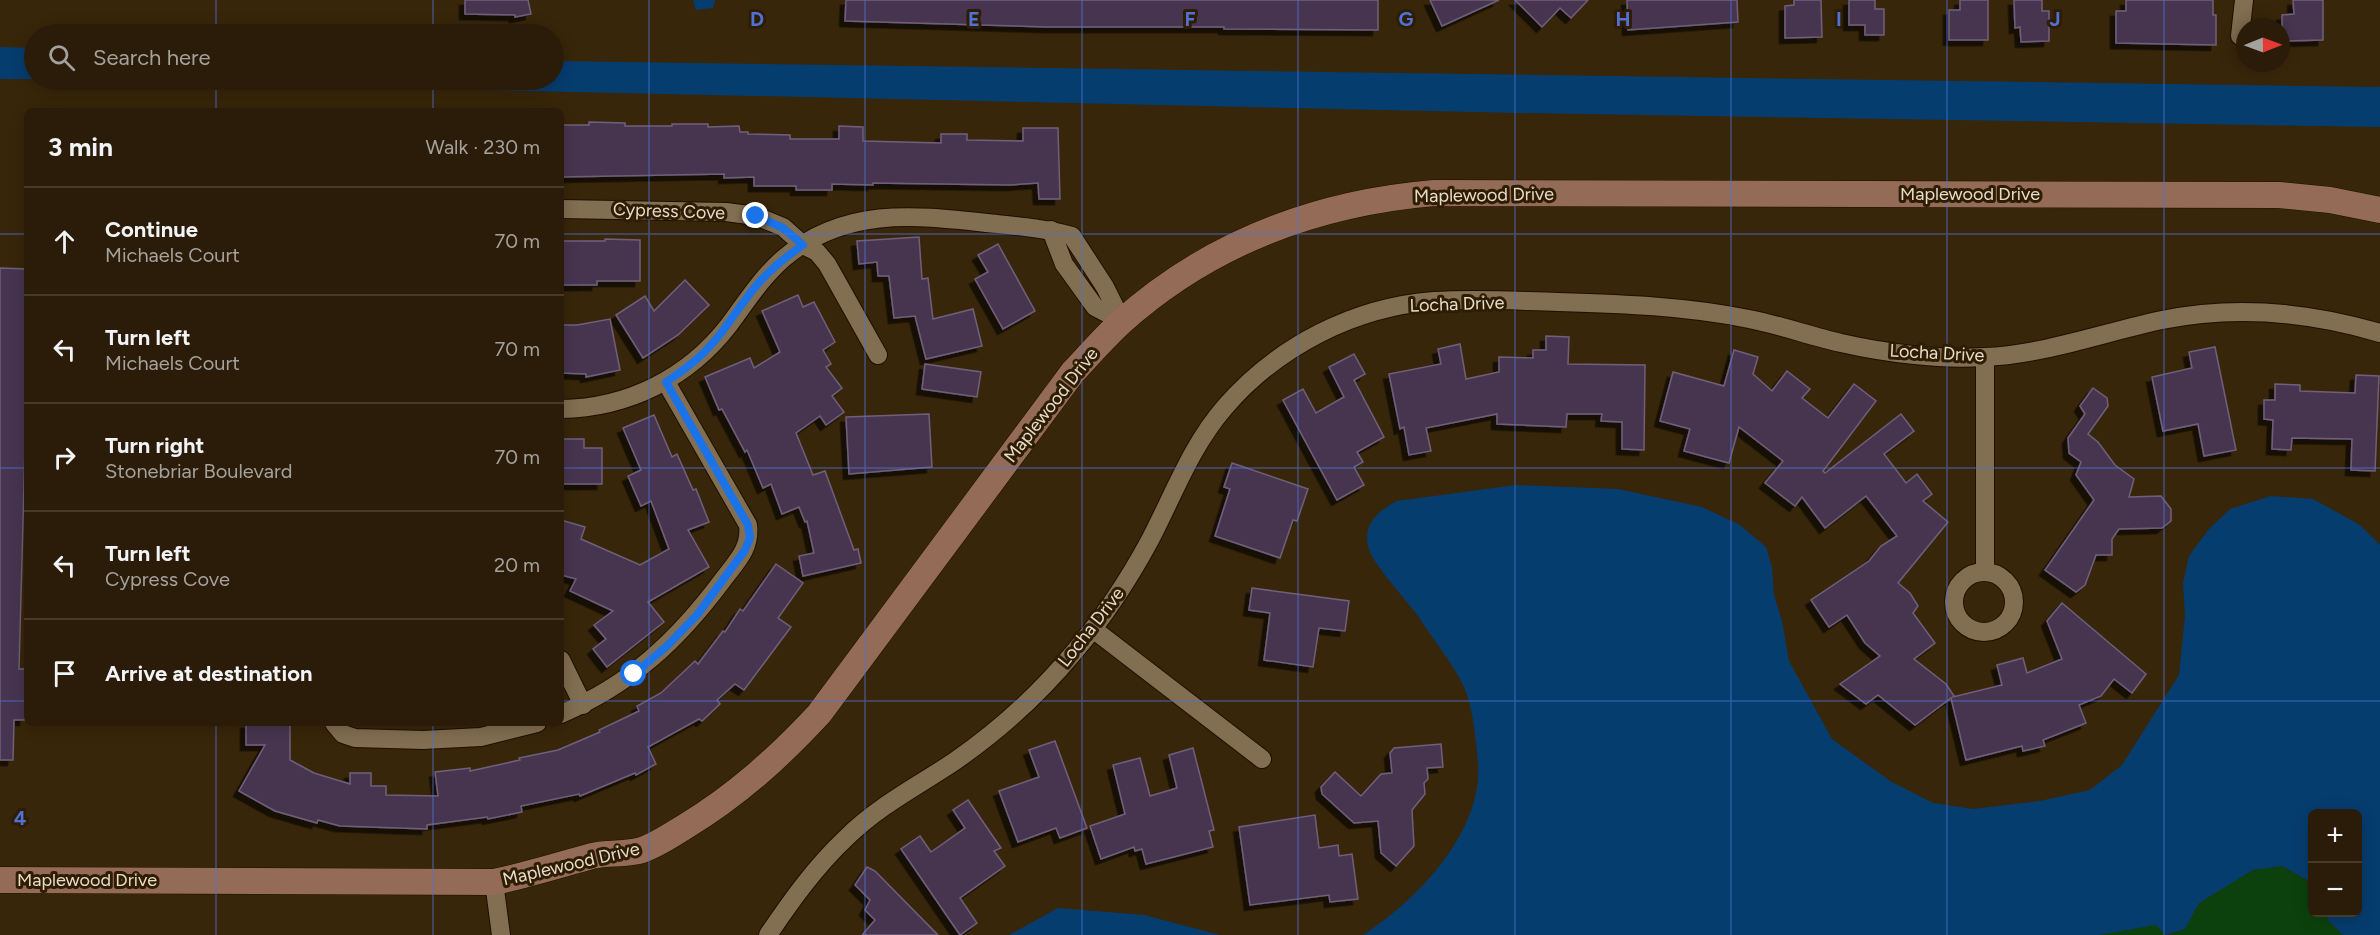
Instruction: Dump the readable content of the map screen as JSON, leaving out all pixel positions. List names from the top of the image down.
{
  "streets": {
    "street": ["Maplewood Drive", "Cypress Cove", "Locha Drive"]
  },
  "north": "right",
  "page": {
    "search": "Search here",
    "heading": ["3 min", "Walk · 230 m"],
    "list": [
      ["Continue", "Michaels Court", "70 m"],
      ["Turn left", "Michaels Court", "70 m"],
      ["Turn right", "Stonebriar Boulevard", "70 m"],
      ["Turn left", "Cypress Cove", "20 m"],
      "Arrive at destination"
    ],
    "map_buttons": ["+", "−"]
  },
  "grid": {
    "columns": [
      "D",
      "E",
      "F",
      "G",
      "H",
      "I",
      "J"
    ],
    "rows": ["4"]
  }
}
